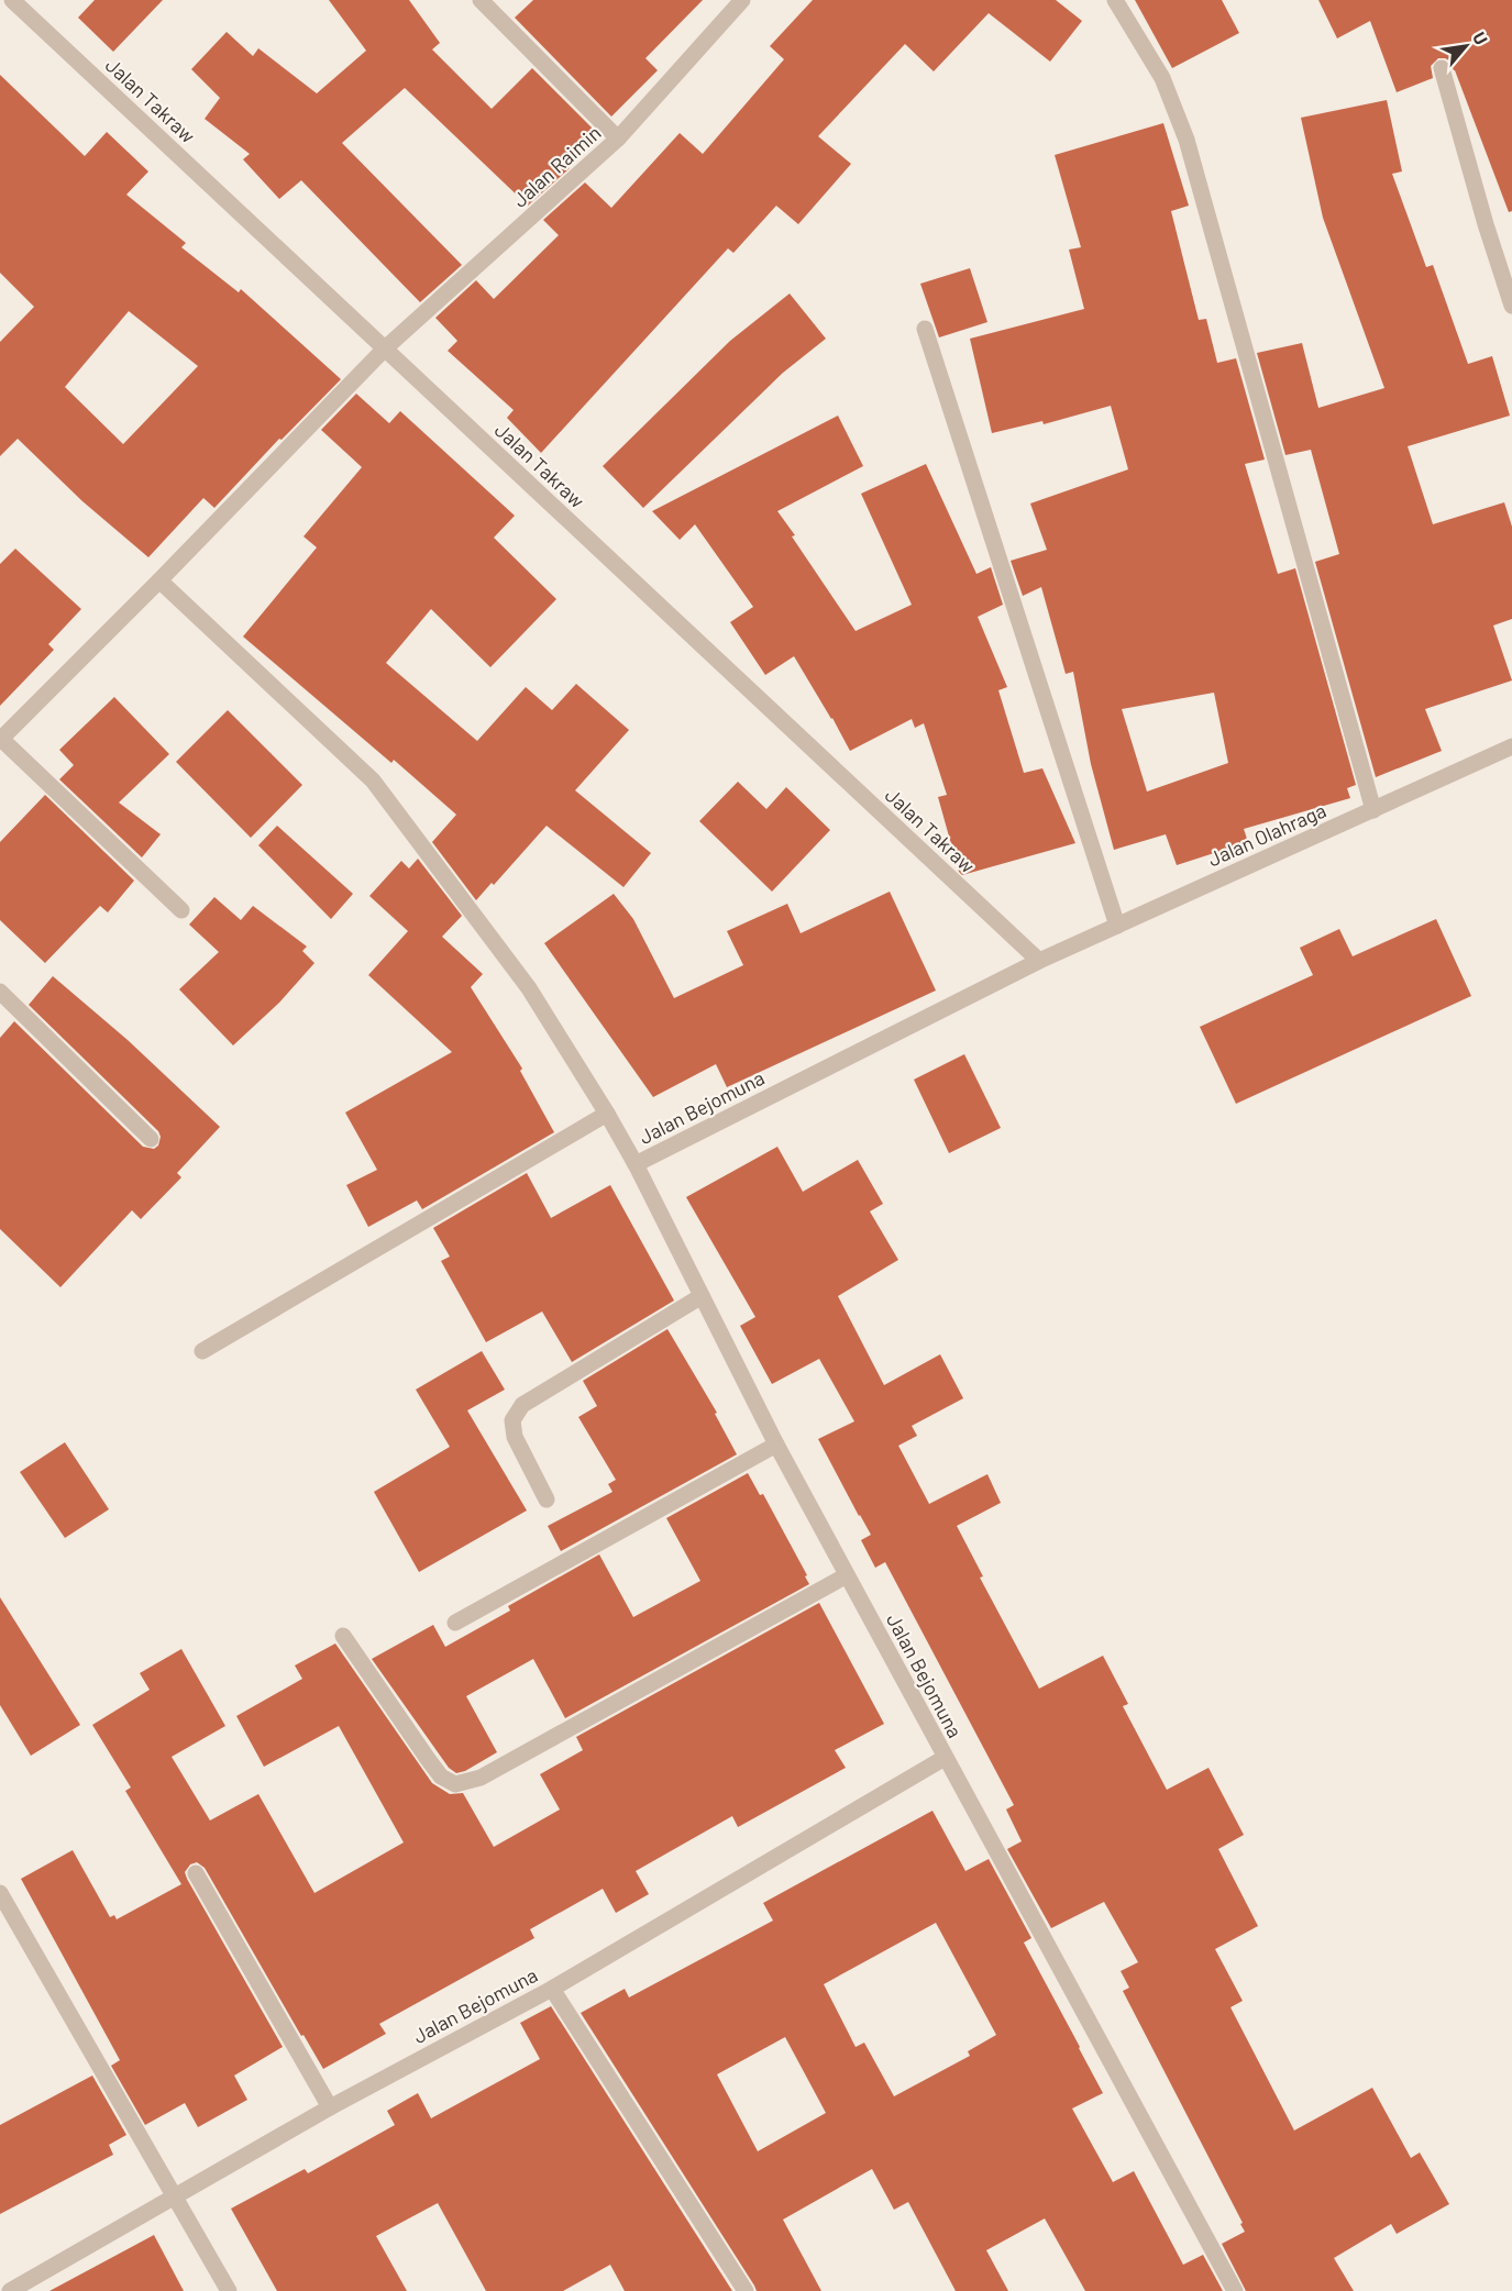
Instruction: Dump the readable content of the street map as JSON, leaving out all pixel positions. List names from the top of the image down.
{
  "streets": {
    "street": [
      "Jalan Takraw",
      "Jalan Raimin",
      "Jalan Olahraga",
      "Jalan Bejomuna"
    ]
  },
  "crossings": [
    ["Jalan Takraw", "Jalan Raimin"],
    ["Jalan Takraw", "Jalan Olahraga"],
    ["Jalan Takraw", "Jalan Bejomuna"],
    ["Jalan Olahraga", "Jalan Bejomuna"]
  ],
  "north": "top right"
}
